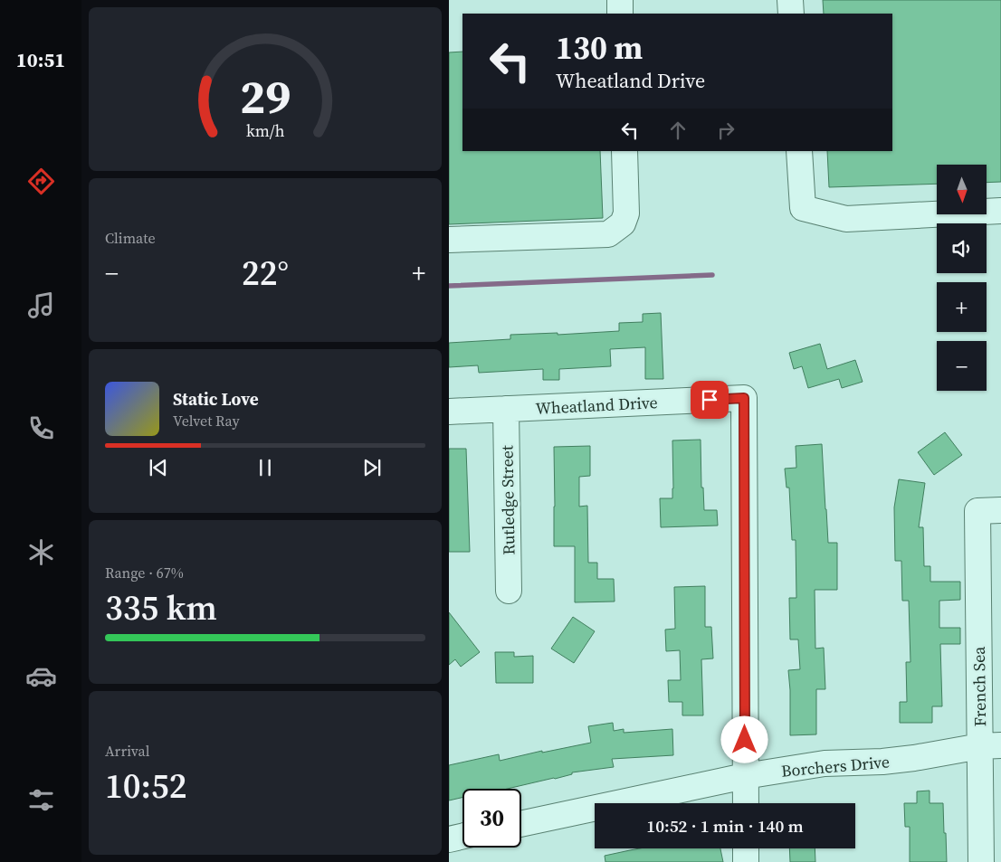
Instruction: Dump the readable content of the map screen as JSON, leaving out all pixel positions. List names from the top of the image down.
{
  "streets": {
    "street": [
      "Wheatland Drive",
      "Rutledge Street",
      "French Sea",
      "Borchers Drive"
    ]
  },
  "crossings": [
    ["Wheatland Drive", "Rutledge Street"],
    ["Wheatland Drive", "Borchers Drive"],
    ["French Sea", "Borchers Drive"]
  ],
  "north": "bottom",
  "page": {
    "tabs": "10:51",
    "turn": ["130 m", "Wheatland Drive"],
    "map_buttons": ["+", "−"],
    "tile": [
      "Climate",
      ["Range · 67%", "335 km"],
      ["Arrival", "10:52"]
    ],
    "heat": ["−", "22°", "+"],
    "song": ["Static Love", "Velvet Ray"],
    "limit": "30",
    "trip": "10:52 · 1 min · 140 m",
    "gauge": ["29", "km/h"]
  }
}
